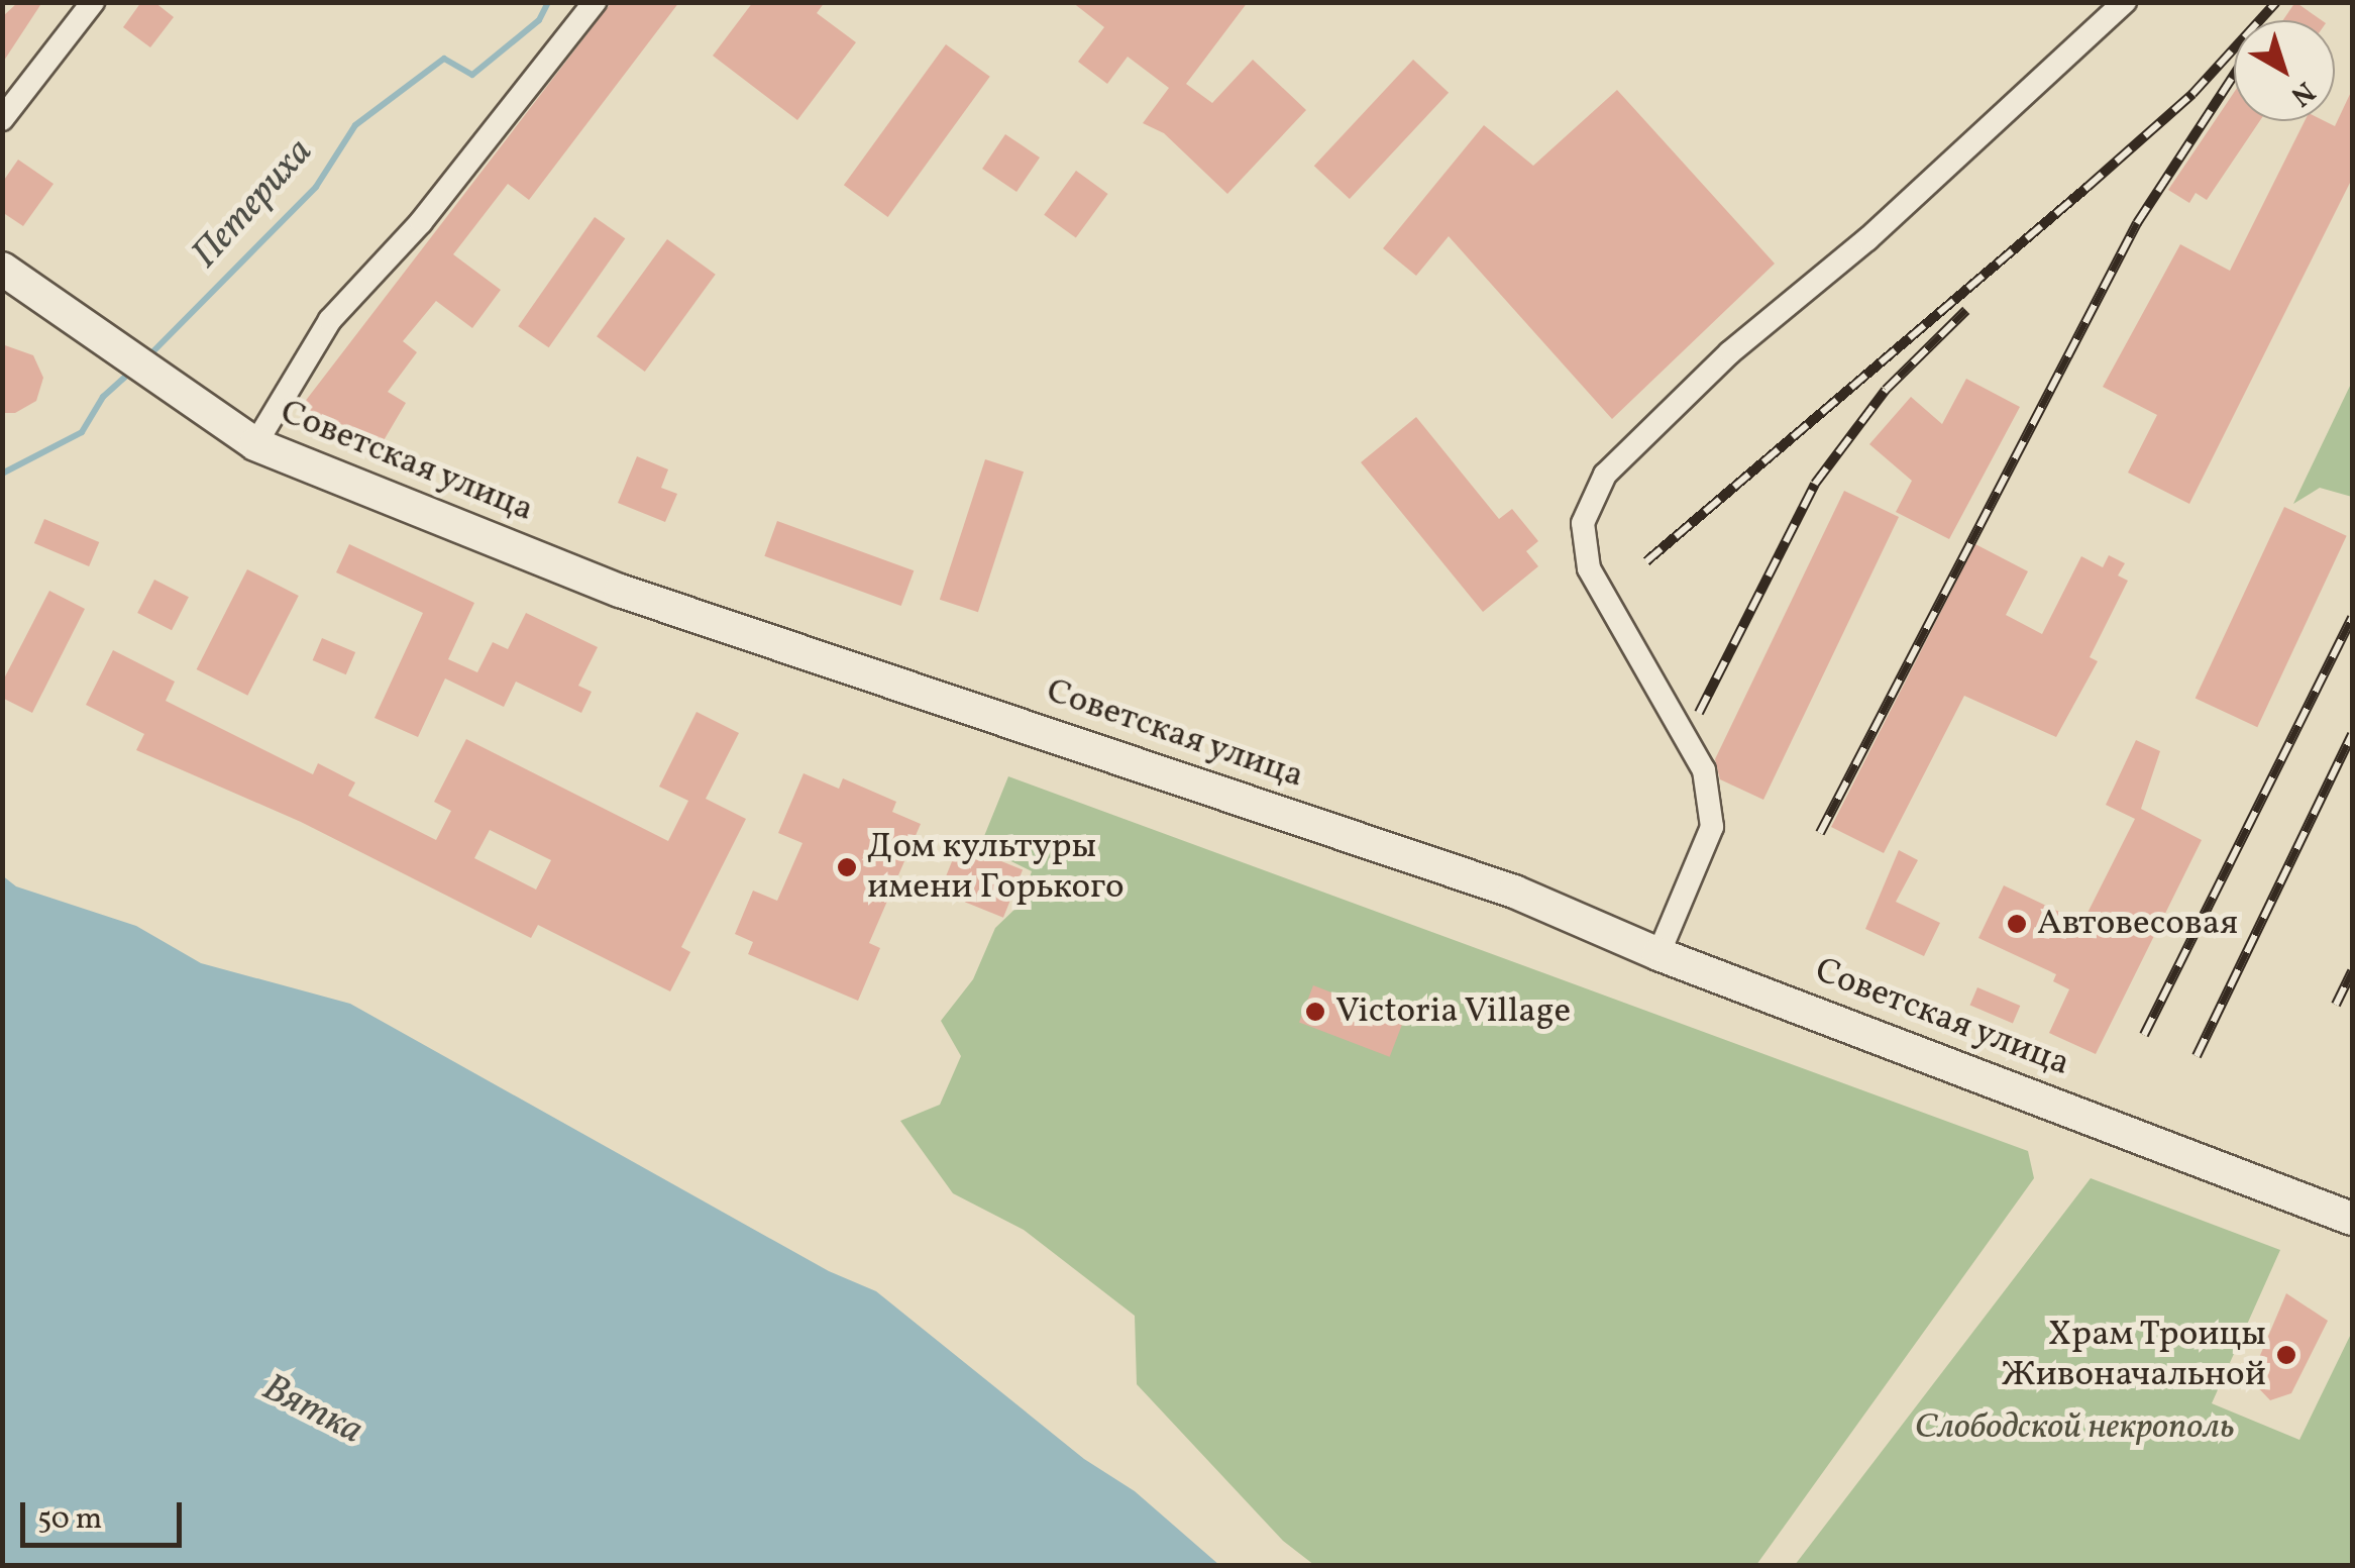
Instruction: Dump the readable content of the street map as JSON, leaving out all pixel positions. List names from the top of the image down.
{
  "streets": {
    "main road": ["Советская улица"]
  },
  "water": ["Петериха", "Вятка"],
  "parks": ["Слободской некрополь"],
  "places": [
    "Дом культуры имени Горького",
    "Автовесовая",
    "Victoria Village",
    "Храм Троицы Живоначальной"
  ],
  "scale_bar": "50 m",
  "north": "bottom right"
}
